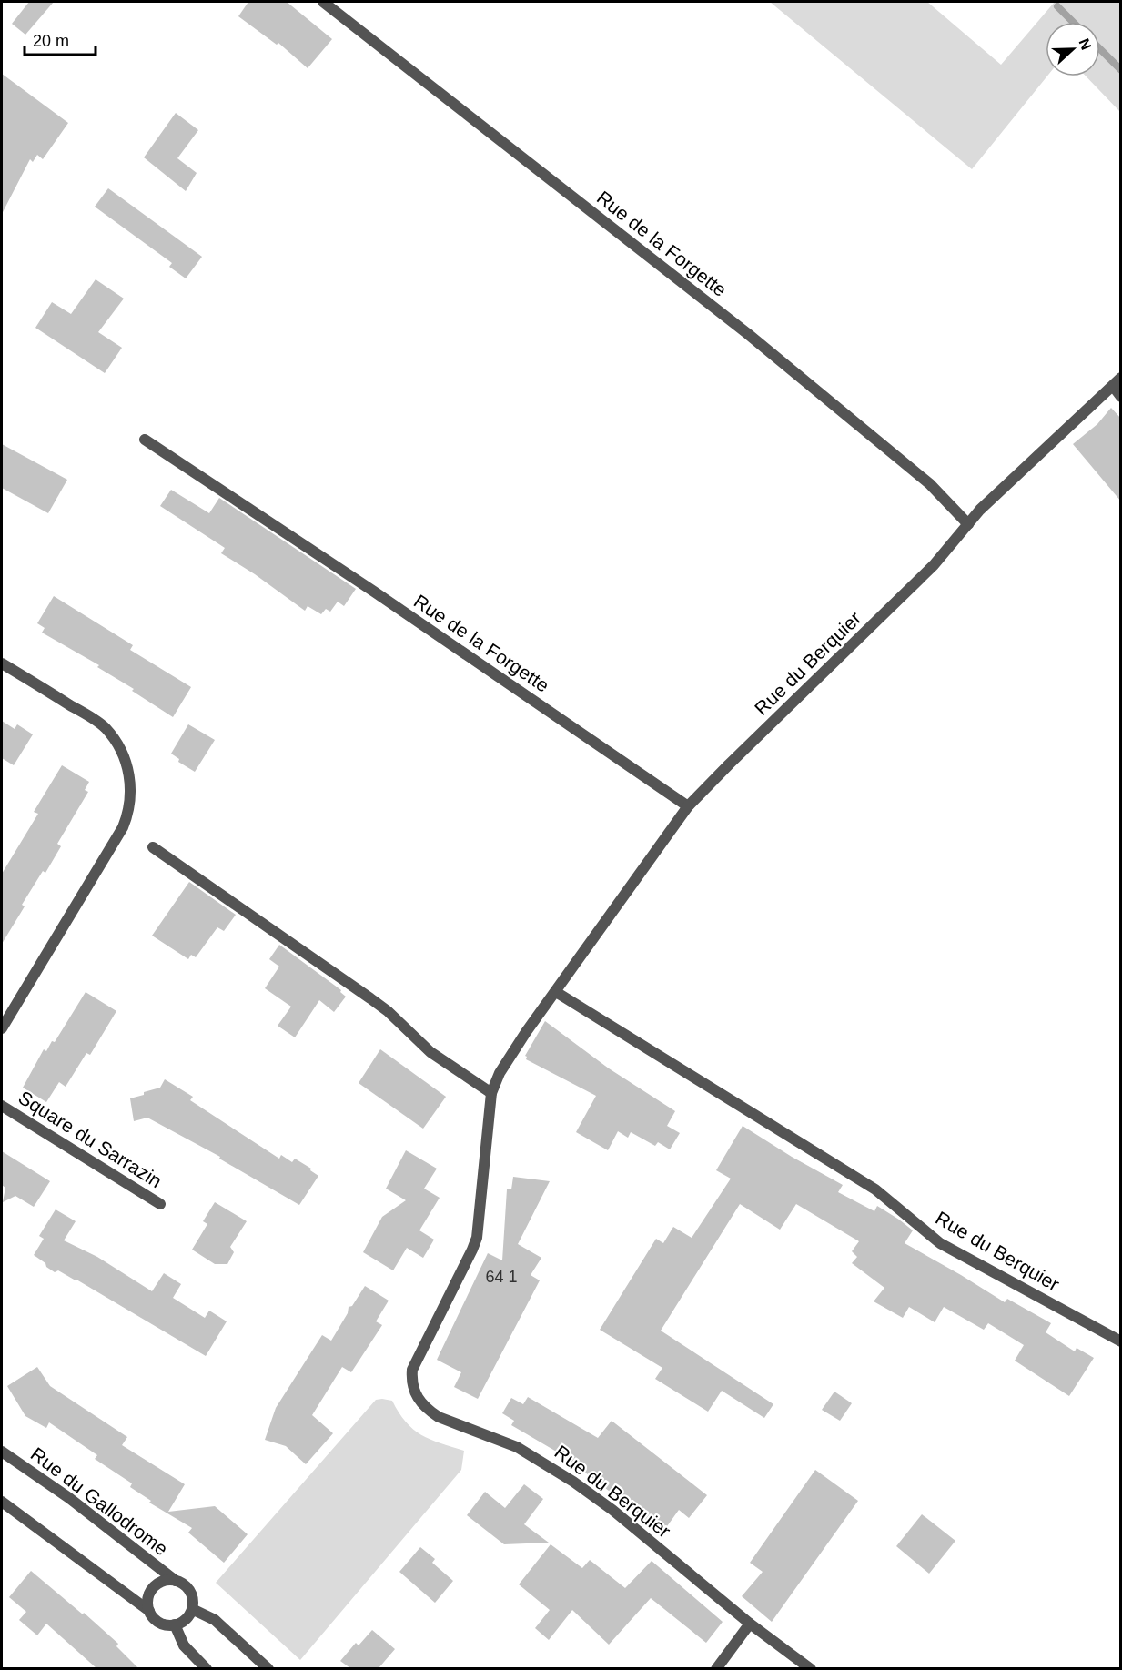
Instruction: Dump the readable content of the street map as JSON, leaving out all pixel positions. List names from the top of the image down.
{
  "streets": {
    "street": [
      "Rue de la Forgette",
      "Rue du Berquier",
      "Square du Sarrazin",
      "Rue du Gallodrome"
    ]
  },
  "crossings": [
    ["Rue de la Forgette", "Rue du Berquier"]
  ],
  "house_numbers": ["64 1"],
  "scale_bar": "20 m",
  "north": "right"
}
